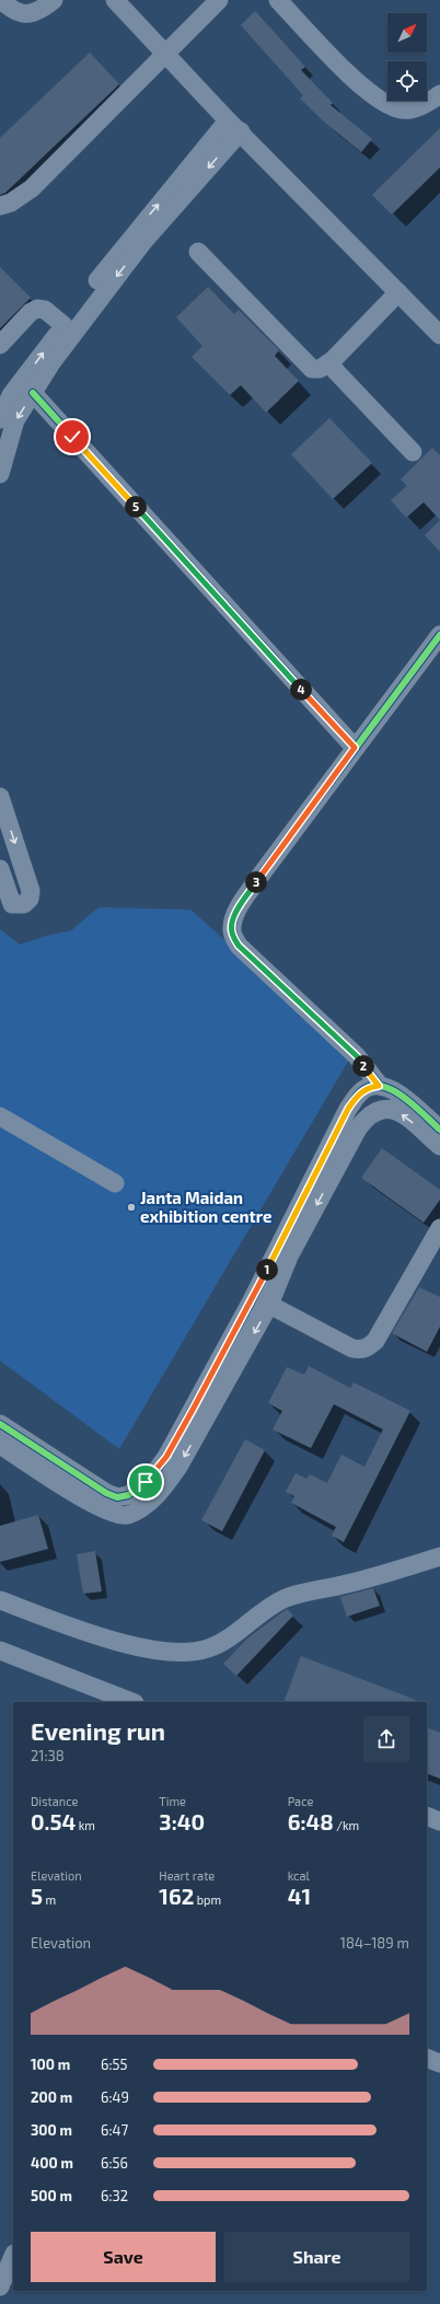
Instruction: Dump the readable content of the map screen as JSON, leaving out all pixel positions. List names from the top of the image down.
{
  "places": ["Janta Maidan exhibition centre"],
  "north": "top right",
  "page": {
    "pins": [
      "5",
      "4",
      "3",
      "2",
      "1"
    ],
    "heading": ["Evening run", "21:38"],
    "stats": [
      ["Distance", "0.54 km"],
      ["Time", "3:40"],
      ["Pace", "6:48 /km"],
      ["Elevation", "5 m"],
      ["Heart rate", "162 bpm"],
      ["kcal", "41"]
    ],
    "chart": ["Elevation", "184–189 m"],
    "list": [
      {
        "name": "100 m",
        "note": "6:55"
      },
      {
        "name": "200 m",
        "note": "6:49"
      },
      {
        "name": "300 m",
        "note": "6:47"
      },
      {
        "name": "400 m",
        "note": "6:56"
      },
      {
        "name": "500 m",
        "note": "6:32"
      }
    ],
    "buttons": ["Save", "Share"]
  }
}
